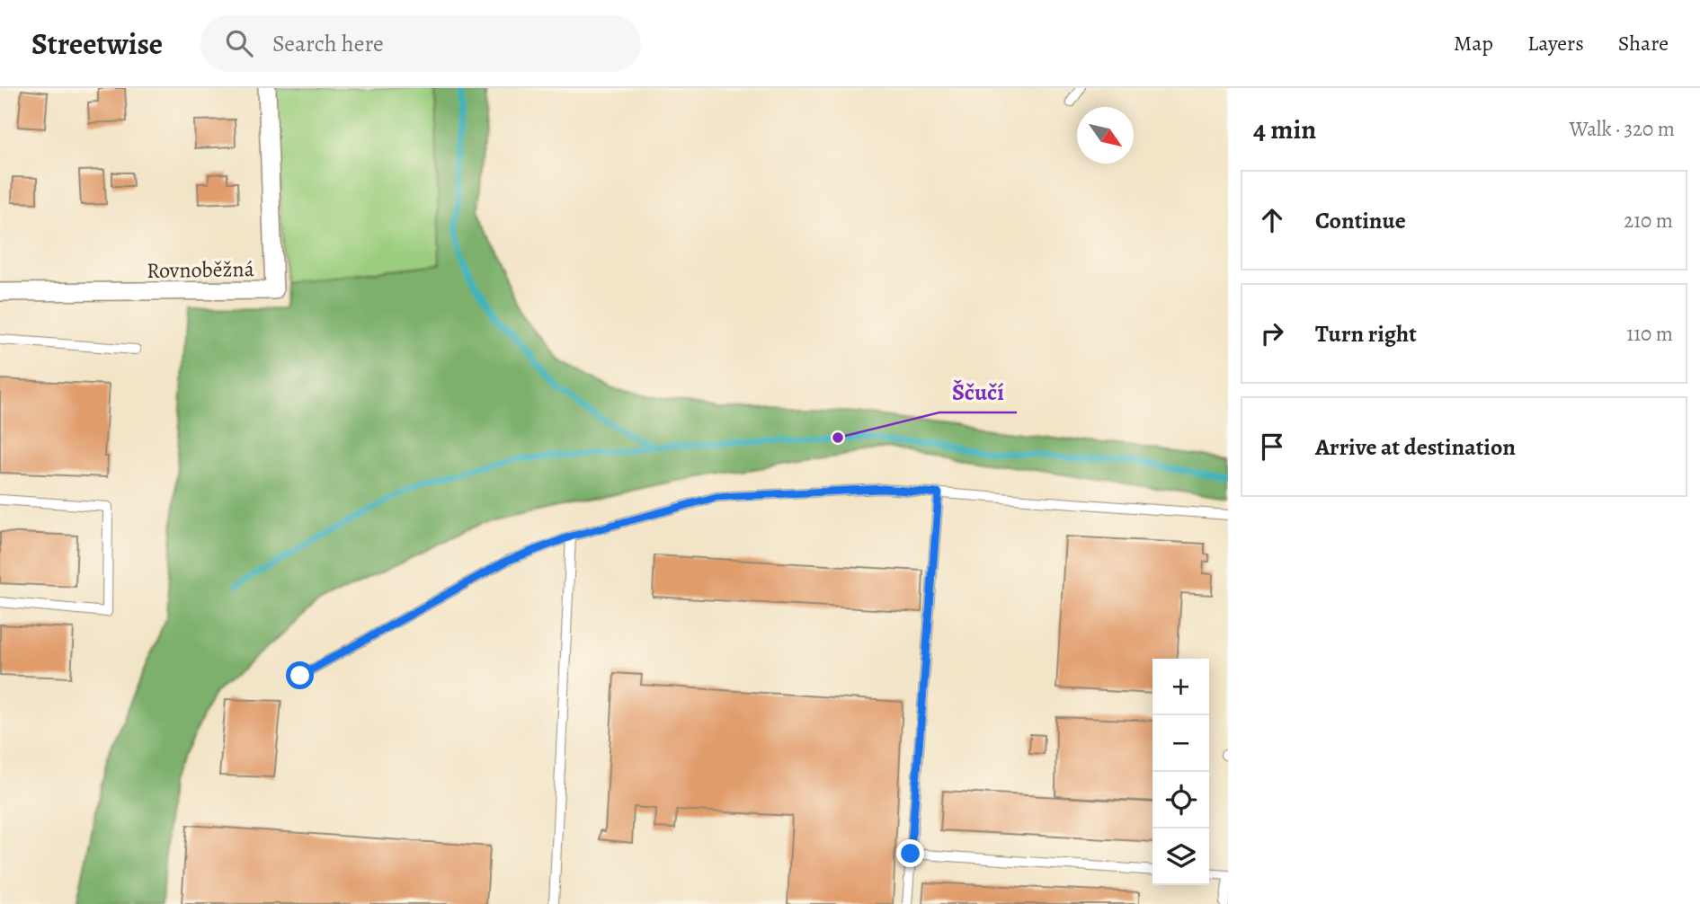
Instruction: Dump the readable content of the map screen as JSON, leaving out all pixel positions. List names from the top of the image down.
{
  "streets": {
    "street": ["Rovnoběžná"]
  },
  "places": ["Ščučí"],
  "north": "bottom right",
  "page": {
    "header": "Streetwise",
    "search": "Search here",
    "nav": ["Map", "Layers", "Share"],
    "heading": ["4 min", "Walk · 320 m"],
    "list": [
      ["Continue", "210 m"],
      ["Turn right", "110 m"],
      "Arrive at destination"
    ],
    "map_buttons": ["+", "−"]
  }
}
